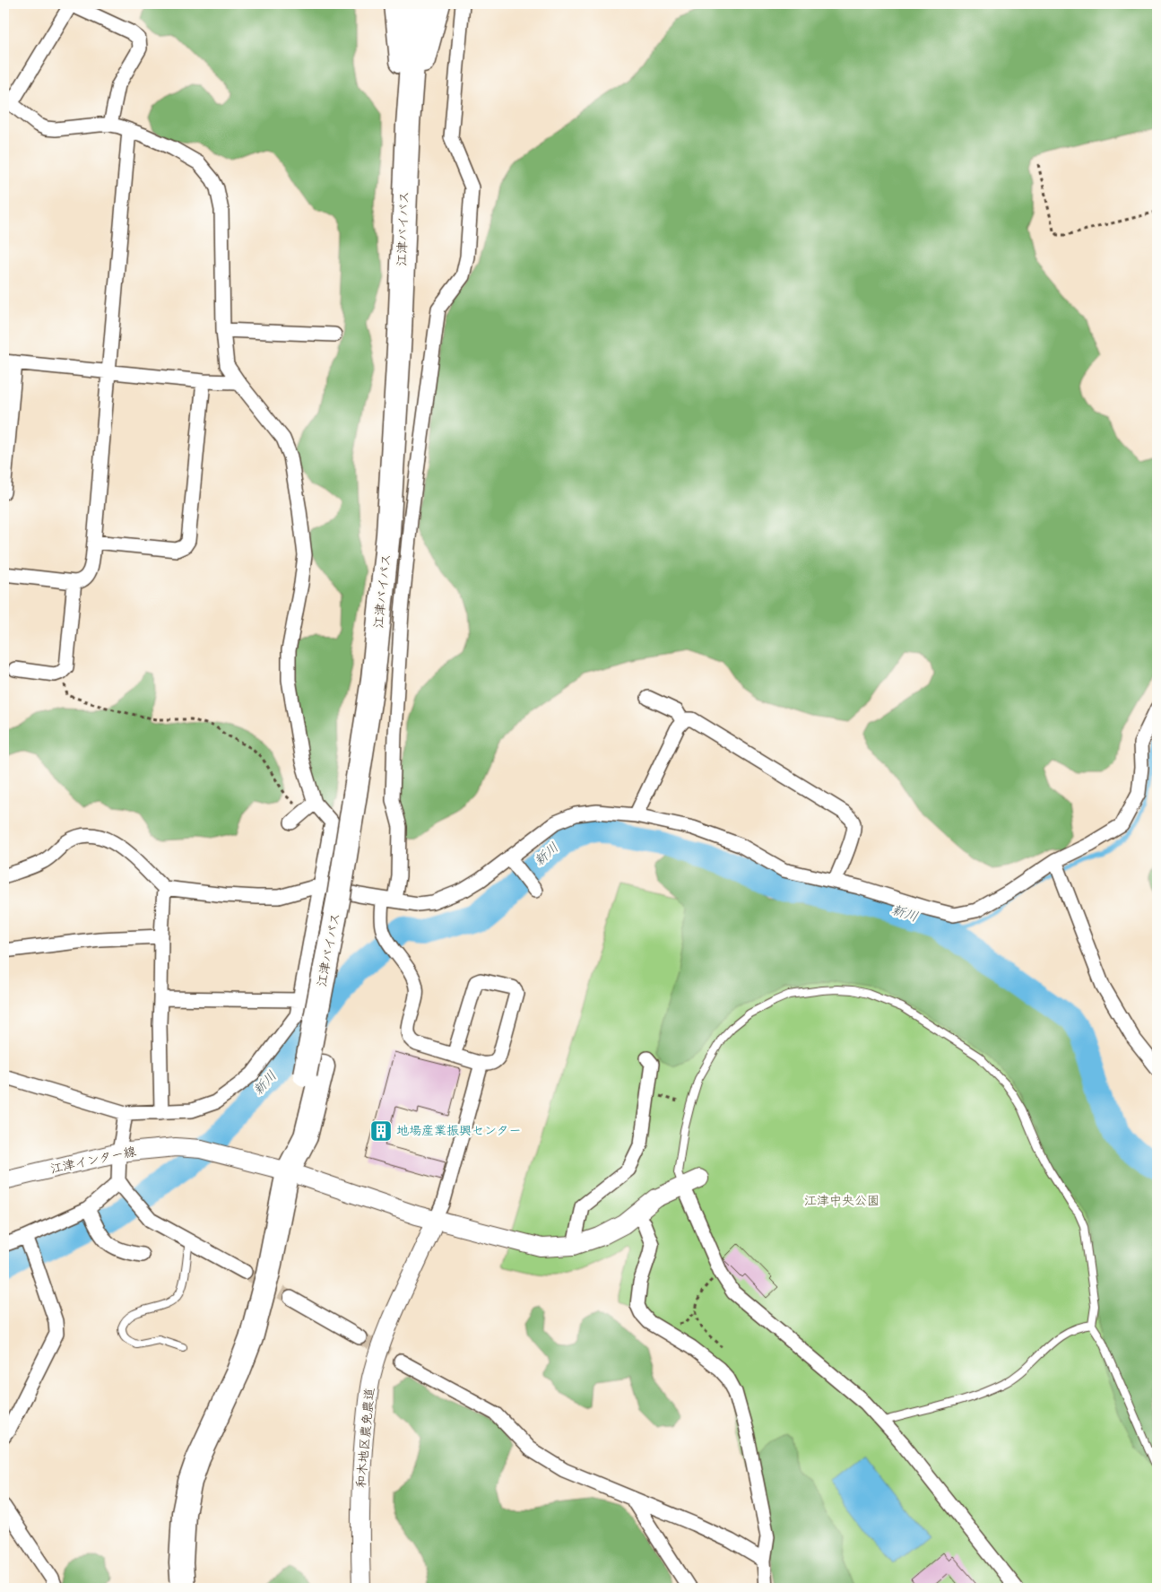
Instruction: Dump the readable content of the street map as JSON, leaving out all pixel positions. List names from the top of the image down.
{
  "streets": {
    "highway": ["江津バイパス"],
    "street": ["江津インター線", "和木地区農免農道"]
  },
  "crossings": [
    ["江津バイパス", "江津インター線"],
    ["江津インター線", "和木地区農免農道"]
  ],
  "water": ["新川"],
  "parks": ["江津中央公園"],
  "places": {
    "building": ["地場産業振興センター"]
  }
}
